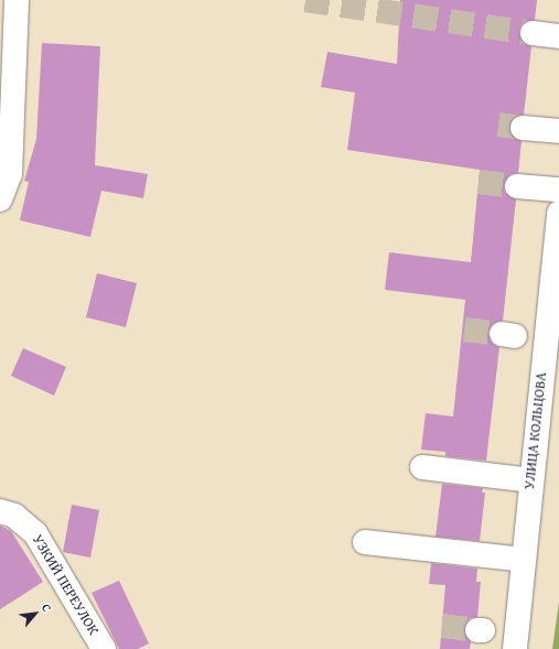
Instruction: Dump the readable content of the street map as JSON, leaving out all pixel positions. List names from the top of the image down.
{
  "streets": {
    "street": ["УЛИЦА КОЛЬЦОВА", "УЗКИЙ ПЕРЕУЛОК"]
  },
  "north": "top right"
}
